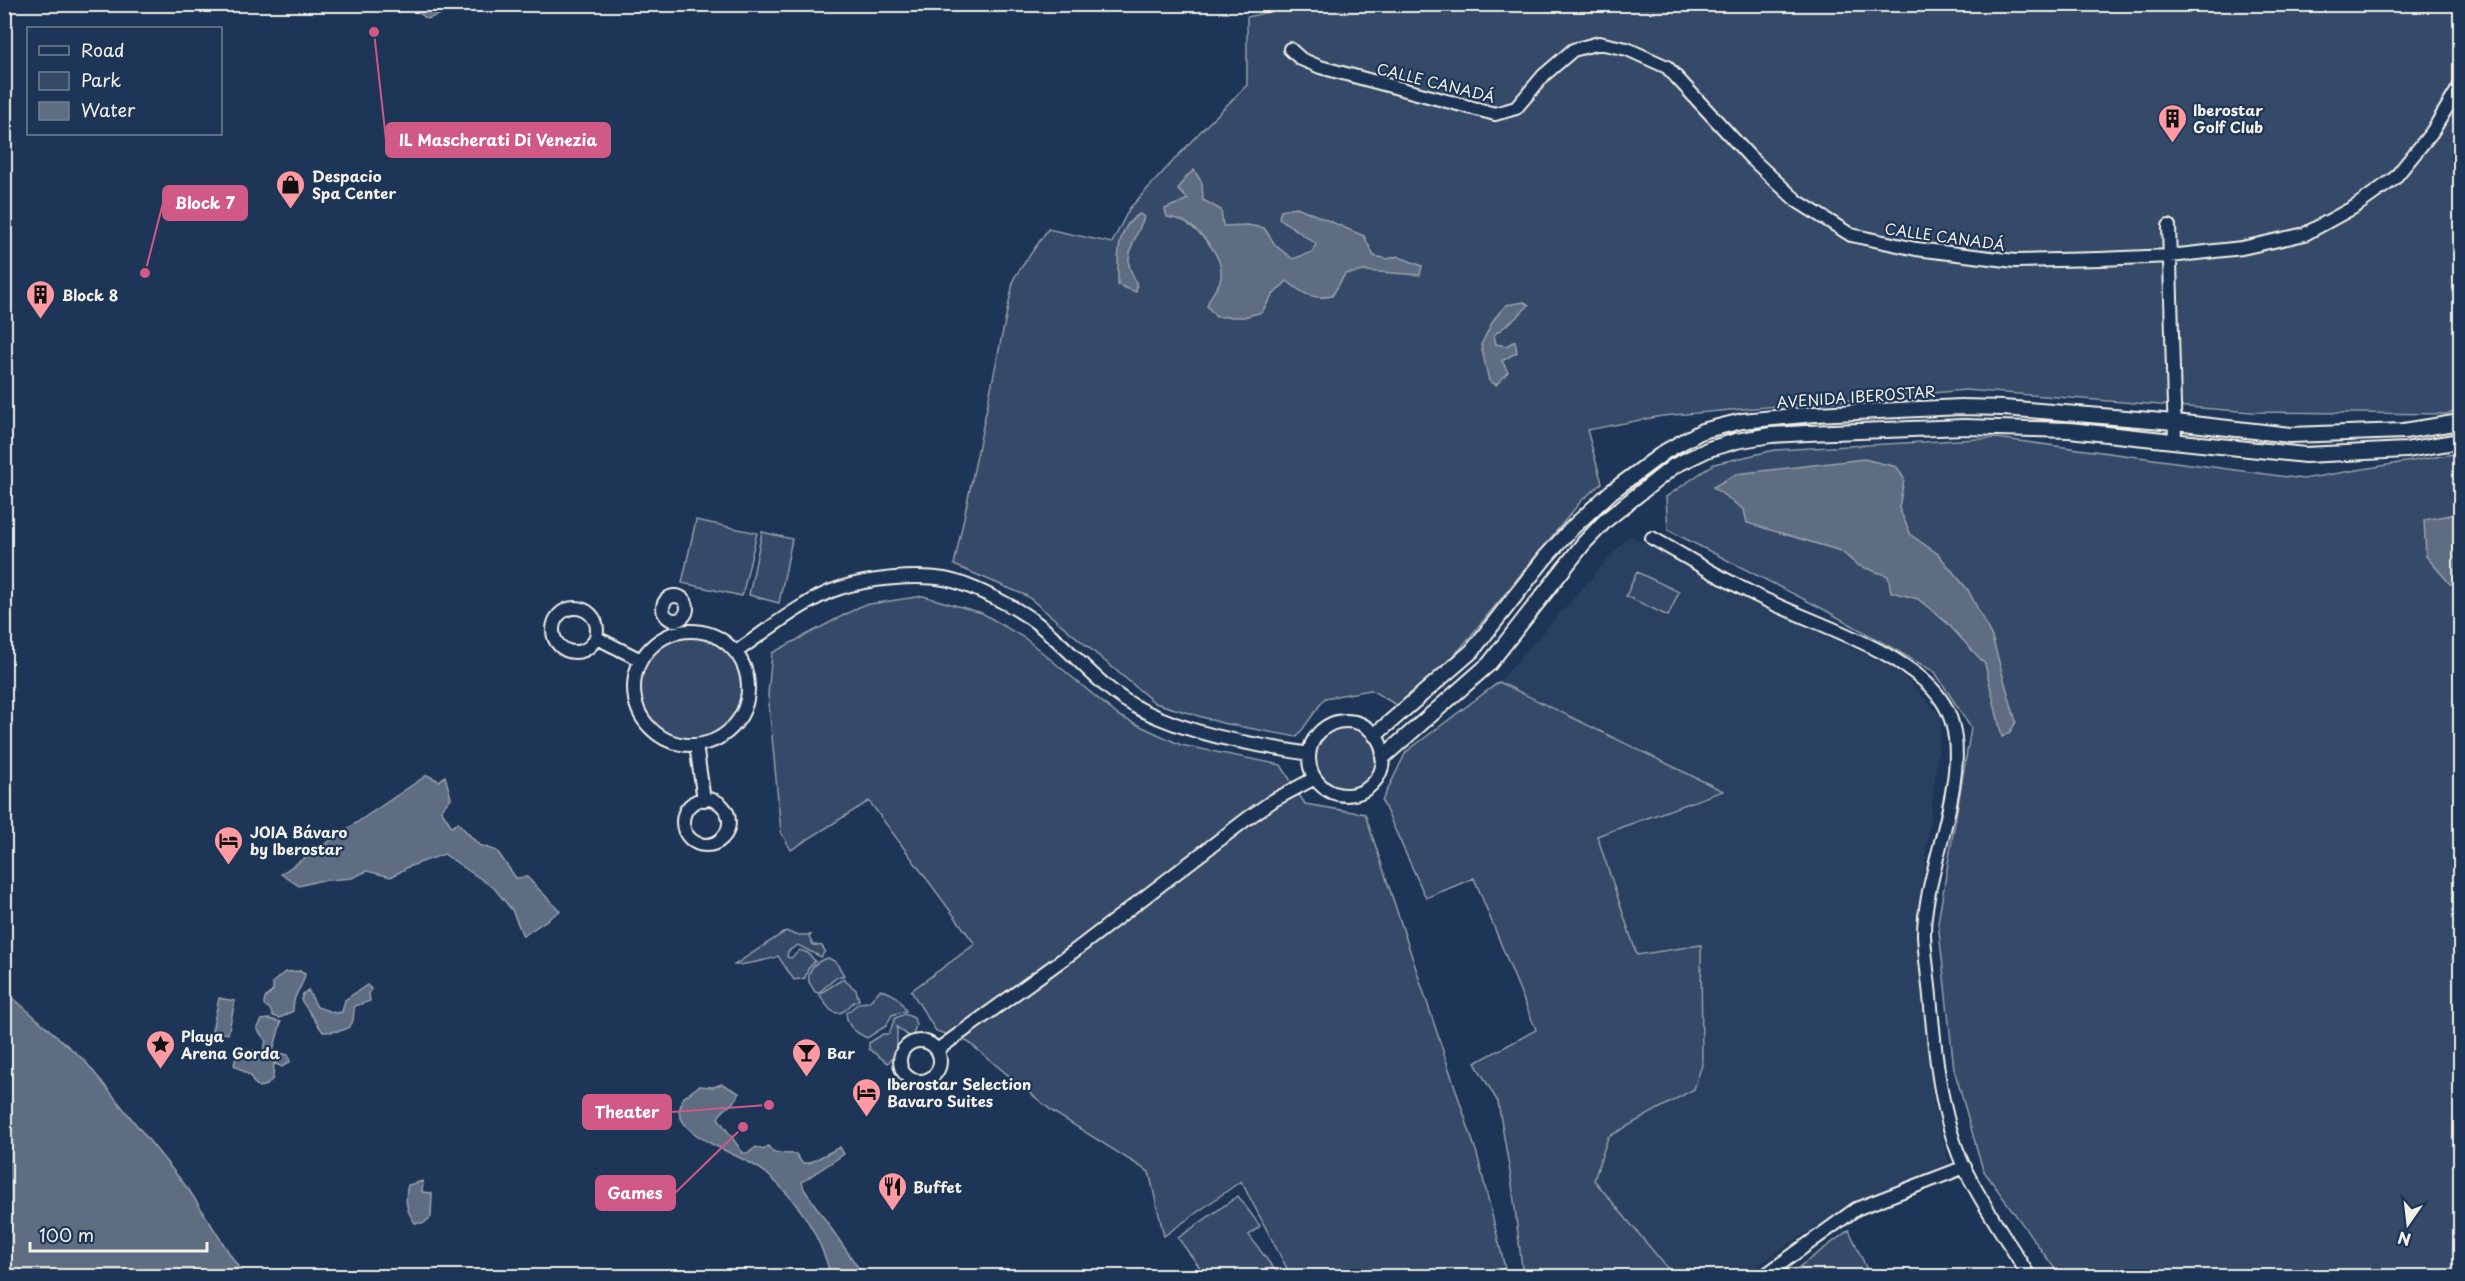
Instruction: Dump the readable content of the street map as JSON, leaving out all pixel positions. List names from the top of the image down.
{
  "streets": {
    "street": ["CALLE CANADÁ", "AVENIDA IBEROSTAR"]
  },
  "places": {
    "other": [
      "IL Mascherati Di Venezia",
      "Block 7",
      "Theater",
      "Games"
    ],
    "building": ["Iberostar Golf Club", "Block 8"],
    "shop": ["Despacio Spa Center"],
    "hotel": ["JOIA Bávaro by Iberostar", "Iberostar Selection Bavaro Suites"],
    "place": ["Playa Arena Gorda"],
    "bar": ["Bar"],
    "restaurant": ["Buffet"]
  },
  "legend": ["Road", "Park", "Water"],
  "scale_bar": "100 m",
  "north": "bottom"
}
